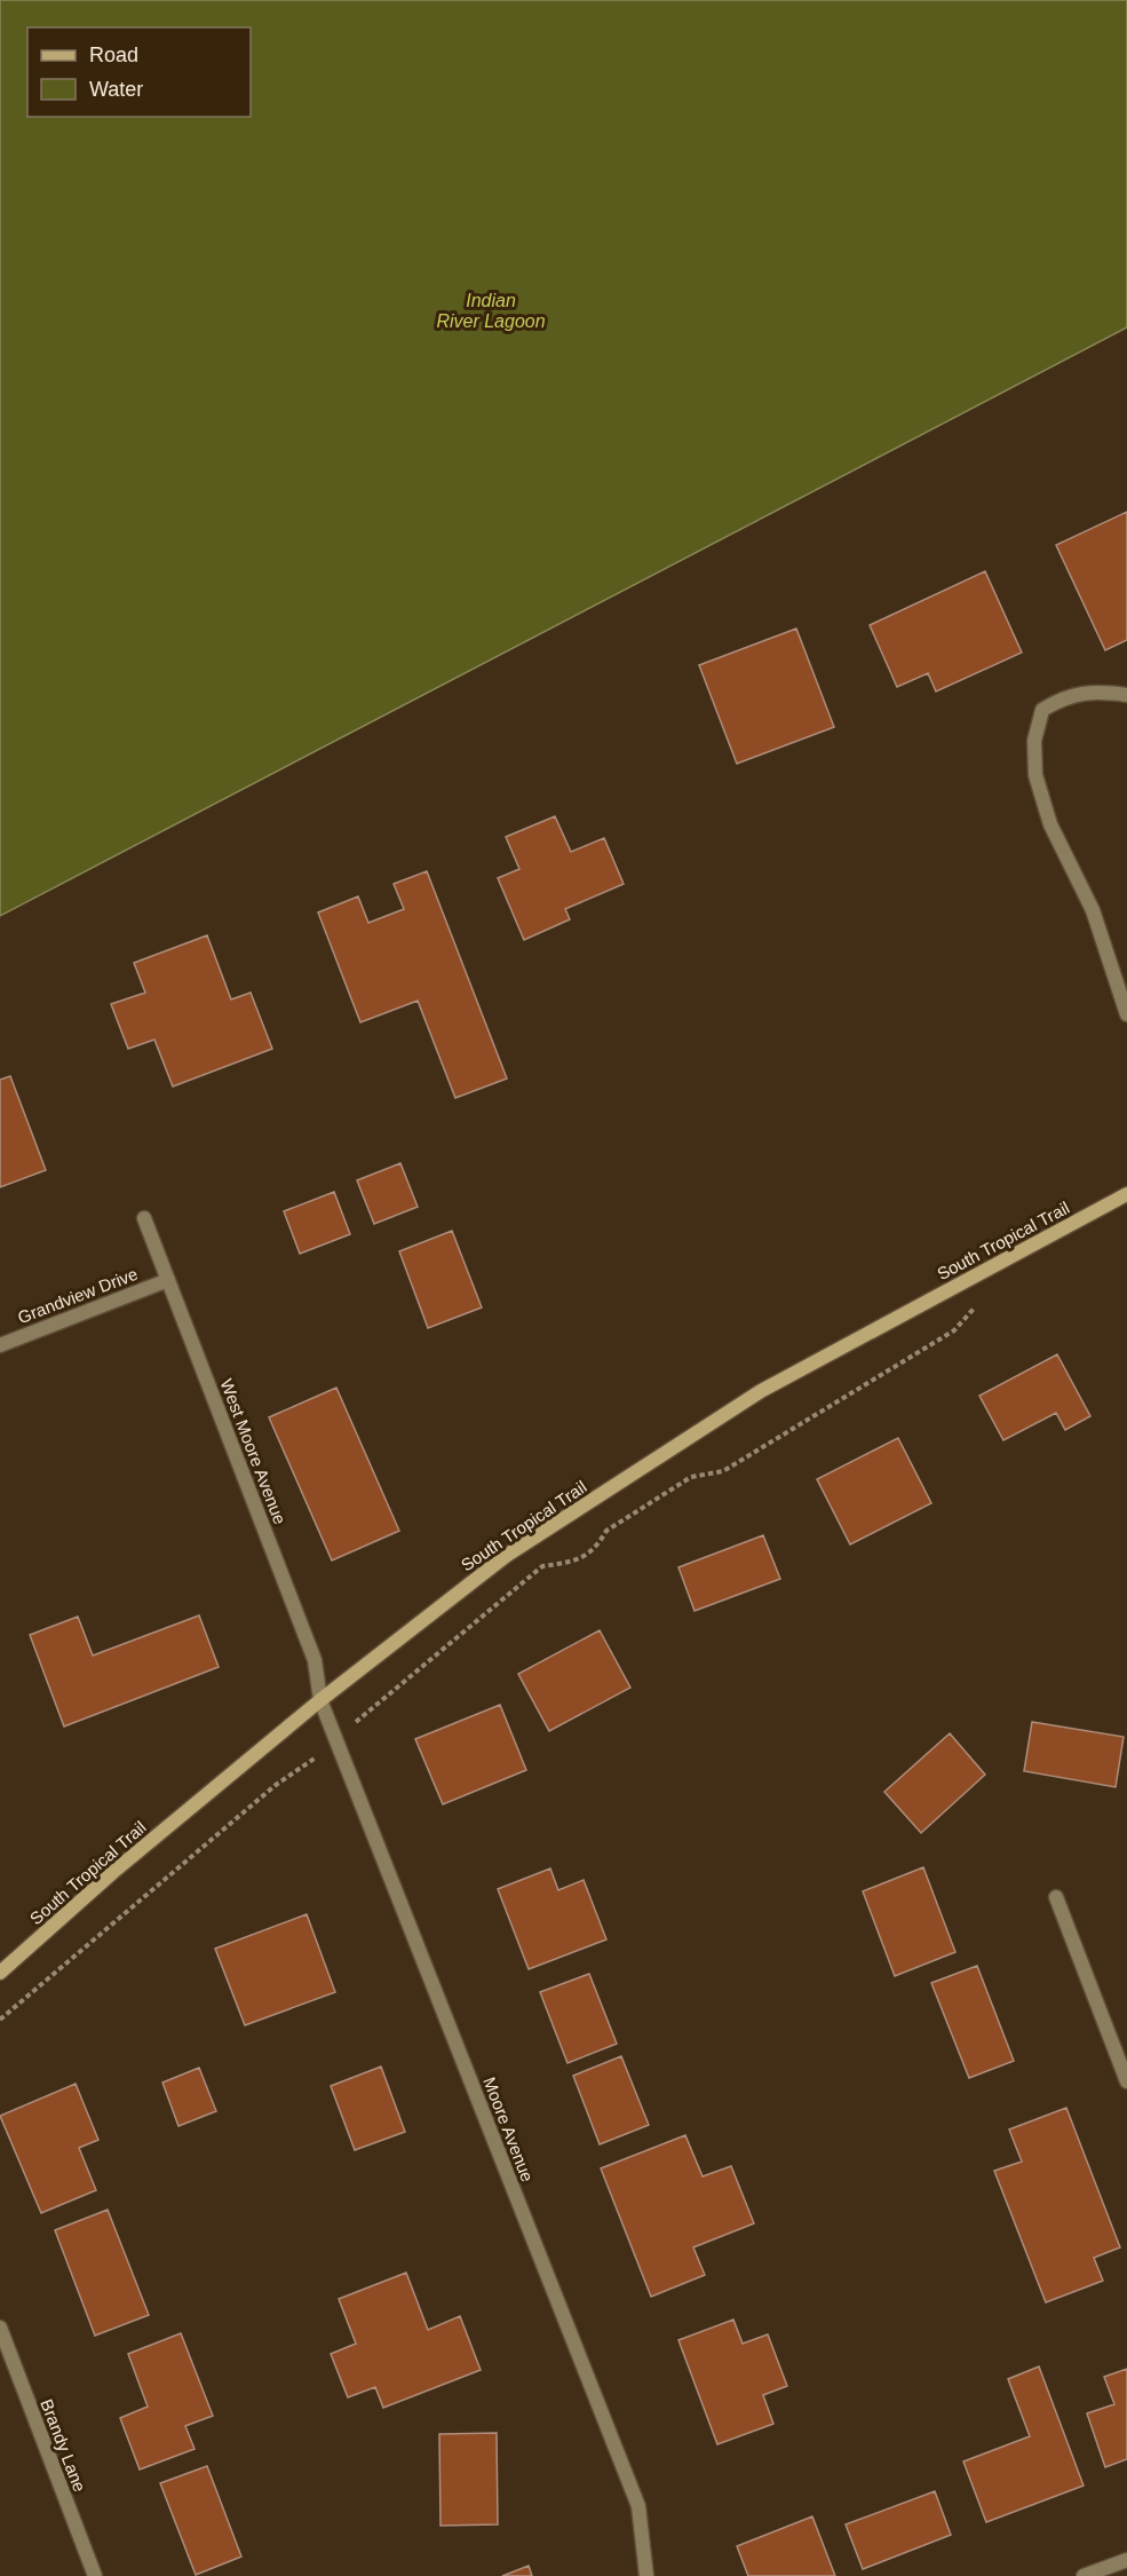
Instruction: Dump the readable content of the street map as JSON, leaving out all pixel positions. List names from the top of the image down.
{
  "streets": {
    "street": [
      "South Tropical Trail",
      "Grandview Drive",
      "West Moore Avenue",
      "Moore Avenue",
      "Brandy Lane"
    ]
  },
  "crossings": [
    ["South Tropical Trail", "West Moore Avenue"],
    ["South Tropical Trail", "Moore Avenue"],
    ["Grandview Drive", "West Moore Avenue"],
    ["West Moore Avenue", "Moore Avenue"]
  ],
  "water": ["Indian River Lagoon"],
  "legend": ["Road", "Water"]
}
